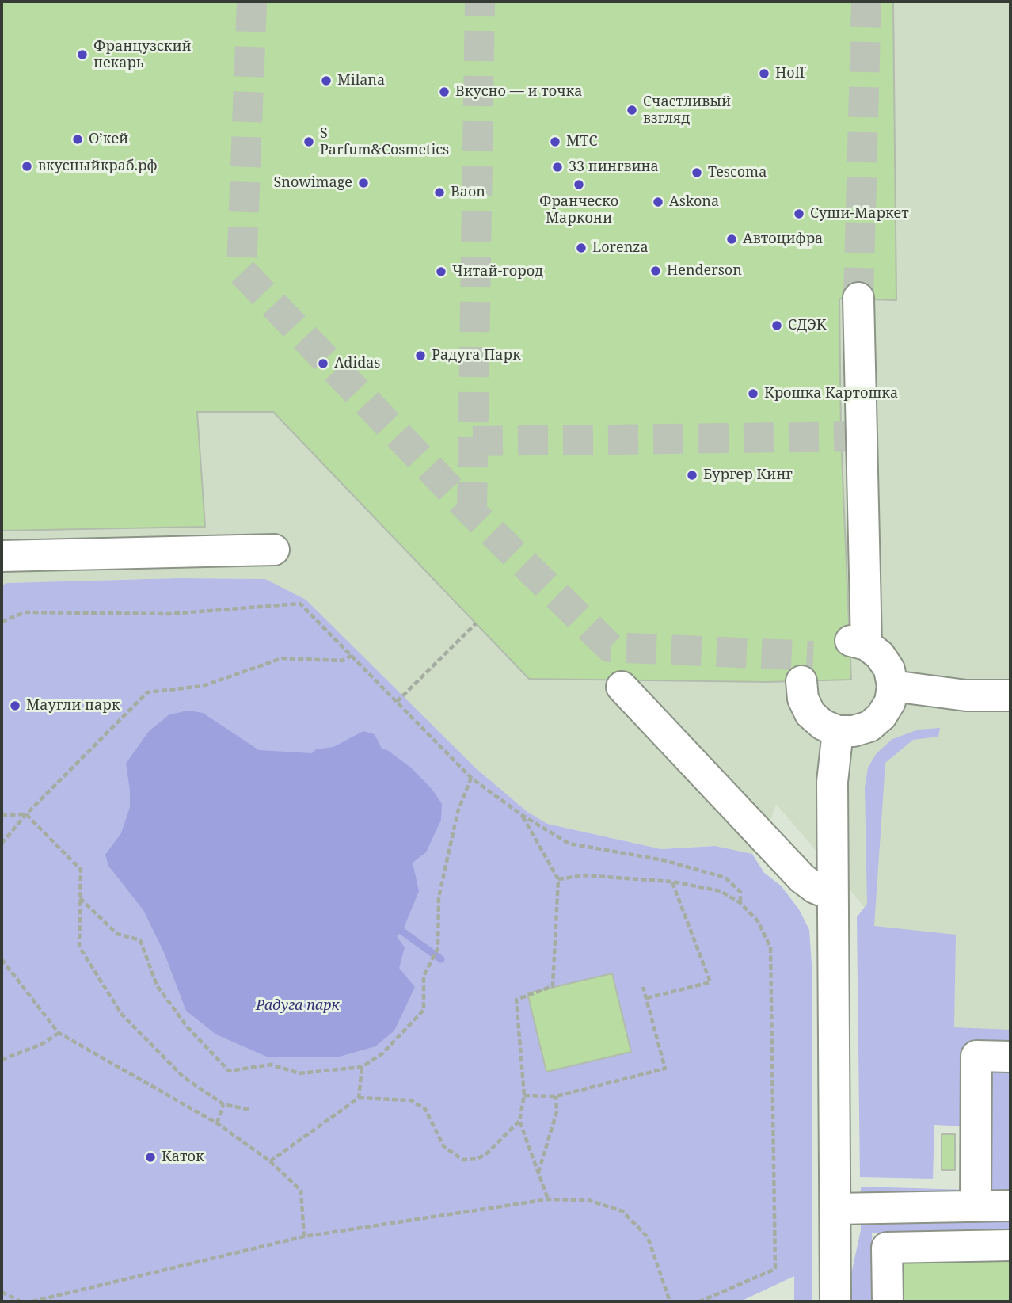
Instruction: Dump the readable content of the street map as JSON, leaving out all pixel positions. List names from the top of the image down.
{
  "parks": ["Радуга парк"],
  "places": [
    "Французский пекарь",
    "Hoff",
    "Milana",
    "Вкусно — и точка",
    "Счастливый взгляд",
    "О’кей",
    "S Parfum&Cosmetics",
    "МТС",
    "вкусныйкраб.рф",
    "33 пингвина",
    "Tescoma",
    "Snowimage",
    "Франческо Маркони",
    "Baon",
    "Askona",
    "Суши-Маркет",
    "Автоцифра",
    "Lorenza",
    "Henderson",
    "Читай-город",
    "СДЭК",
    "Радуга Парк",
    "Adidas",
    "Крошка Картошка",
    "Бургер Кинг",
    "Маугли парк",
    "Каток"
  ]
}
